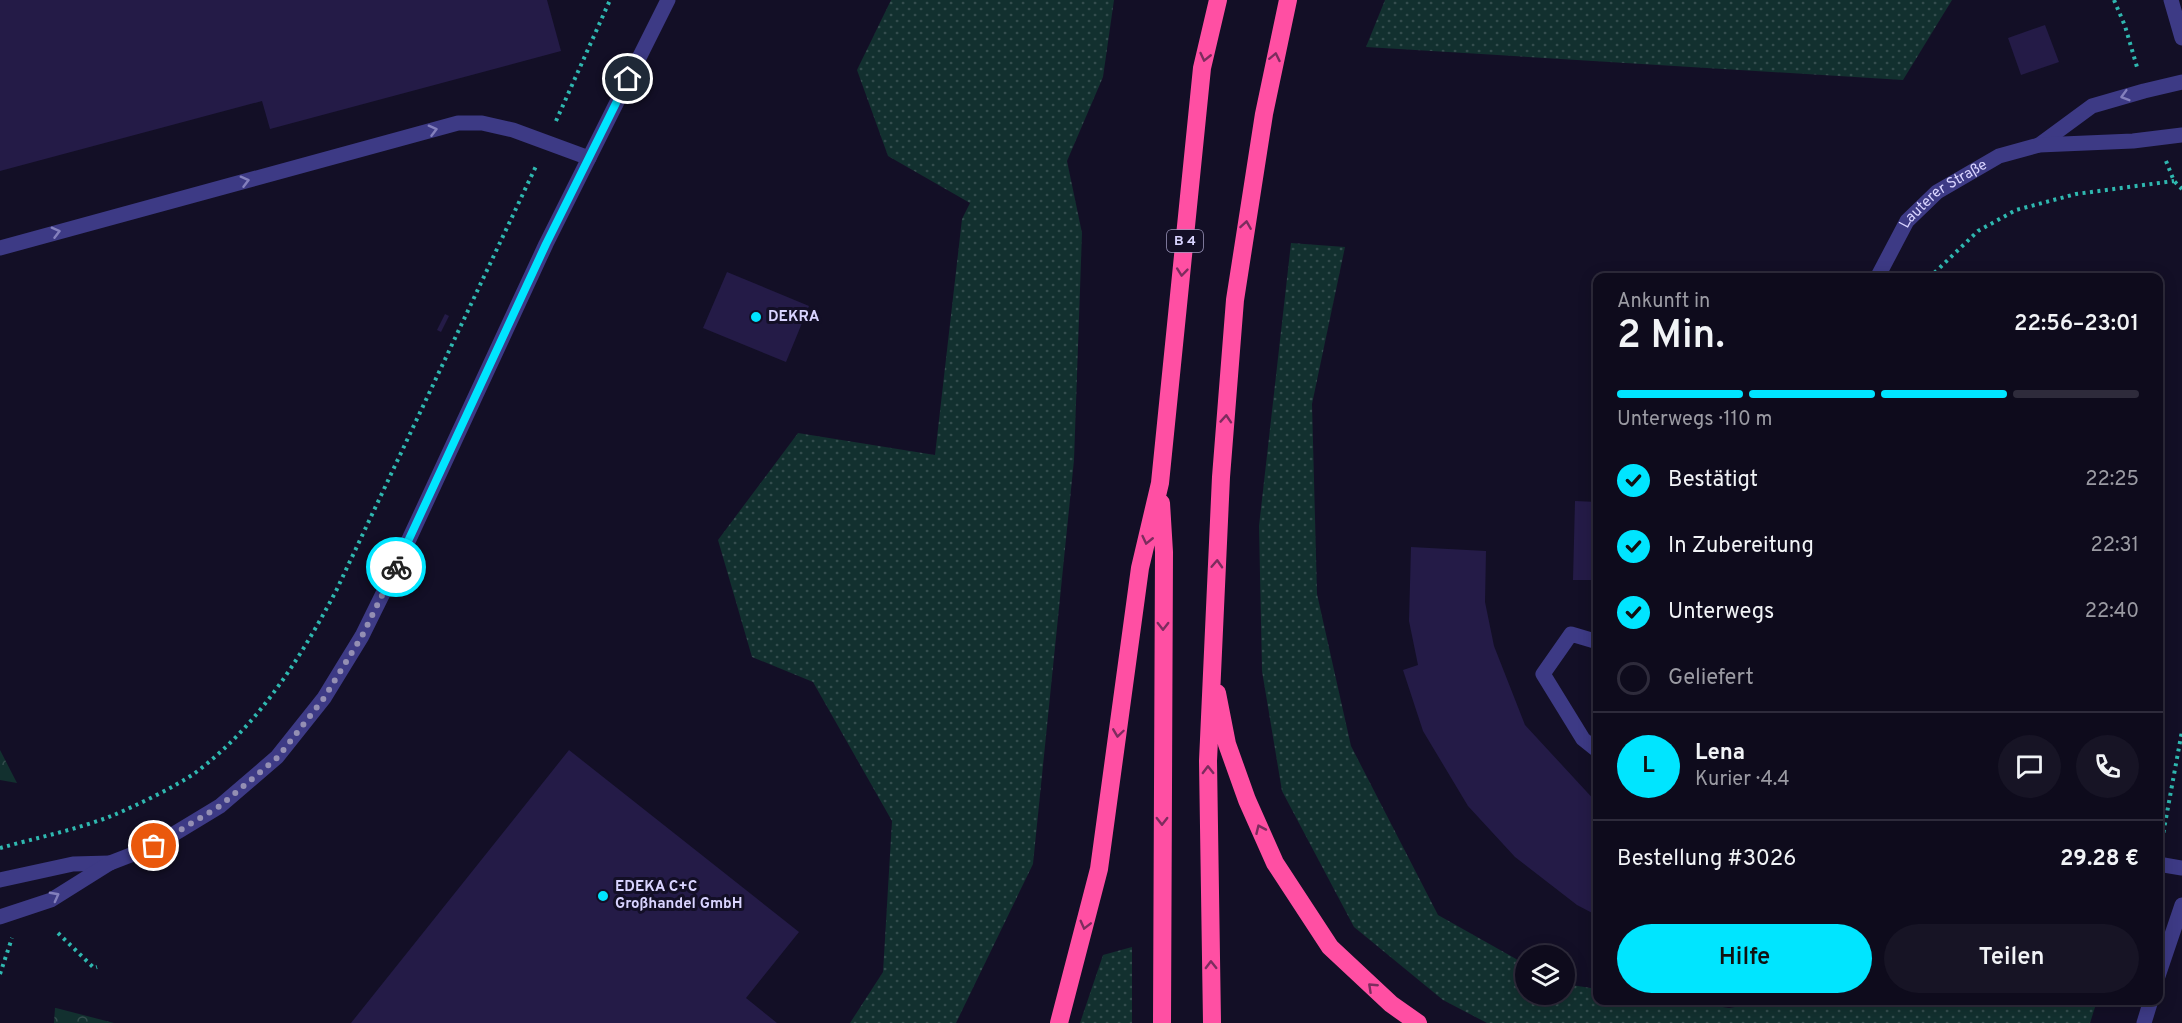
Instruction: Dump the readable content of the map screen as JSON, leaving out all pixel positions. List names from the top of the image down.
{
  "streets": {
    "highway": ["B 4"],
    "street": ["Lauterer Straße"]
  },
  "places": ["DEKRA", "EDEKA C+C Großhandel GmbH"],
  "page": {
    "heading": ["2 Min.", "Ankunft in", "22:56–23:01"],
    "panel": [
      "Lena",
      "Kurier · 4.4",
      "Bestellung #3026",
      "29.28 €"
    ],
    "bar": "Unterwegs · 110 m",
    "list": [
      ["Bestätigt", "22:25"],
      ["In Zubereitung", "22:31"],
      ["Unterwegs", "22:40"],
      "Geliefert"
    ],
    "round": "L",
    "buttons": ["Hilfe", "Teilen"]
  }
}
